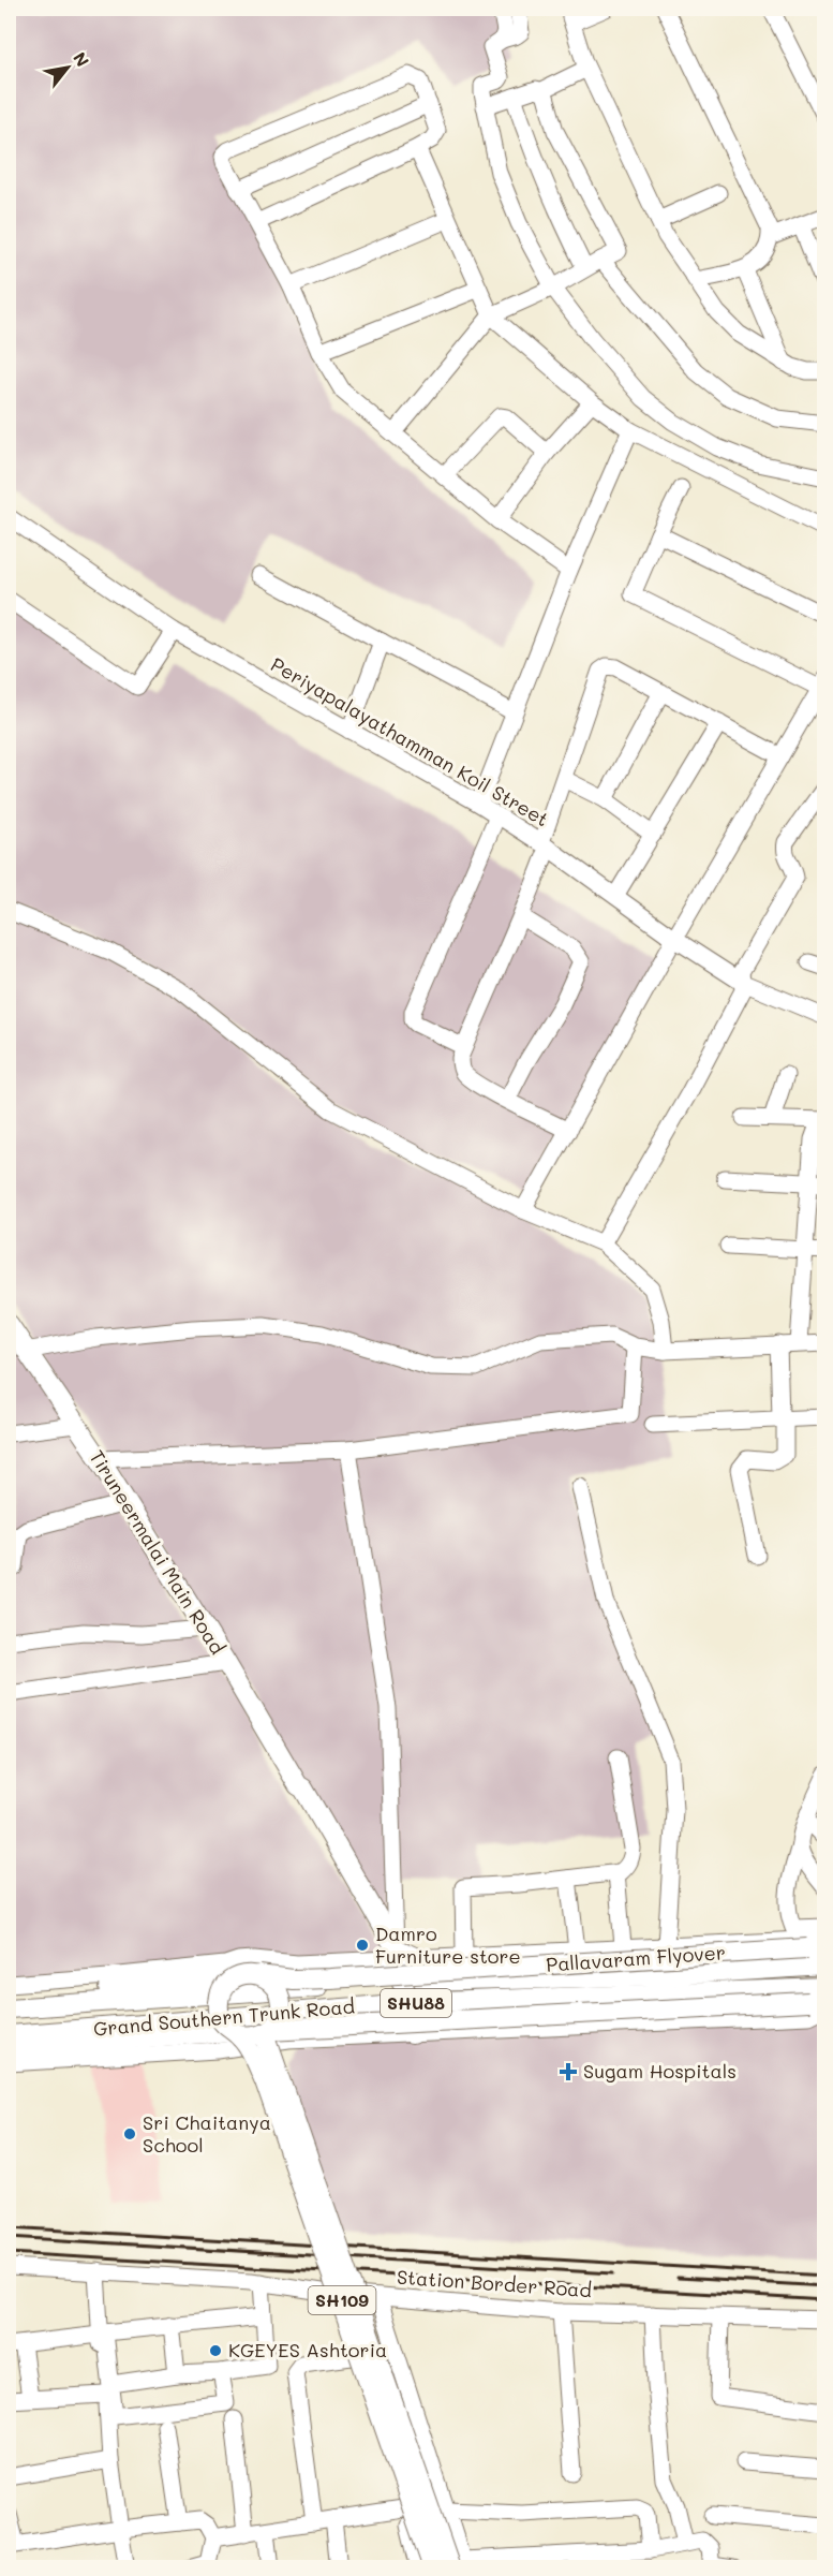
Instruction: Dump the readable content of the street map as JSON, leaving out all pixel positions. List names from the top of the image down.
{
  "streets": {
    "main road": [
      "Tiruneermalai Main Road",
      "Pallavaram Flyover",
      "SHU88",
      "Grand Southern Trunk Road",
      "SH109"
    ],
    "street": ["Periyapalayathamman Koil Street", "Station Border Road"]
  },
  "crossings": [
    ["Tiruneermalai Main Road", "Grand Southern Trunk Road"],
    ["Pallavaram Flyover", "SH109"]
  ],
  "places": {
    "other": ["Damro Furniture store", "Sri Chaitanya School", "KGEYES Ashtoria"],
    "health": ["Sugam Hospitals"]
  },
  "north": "top right"
}
